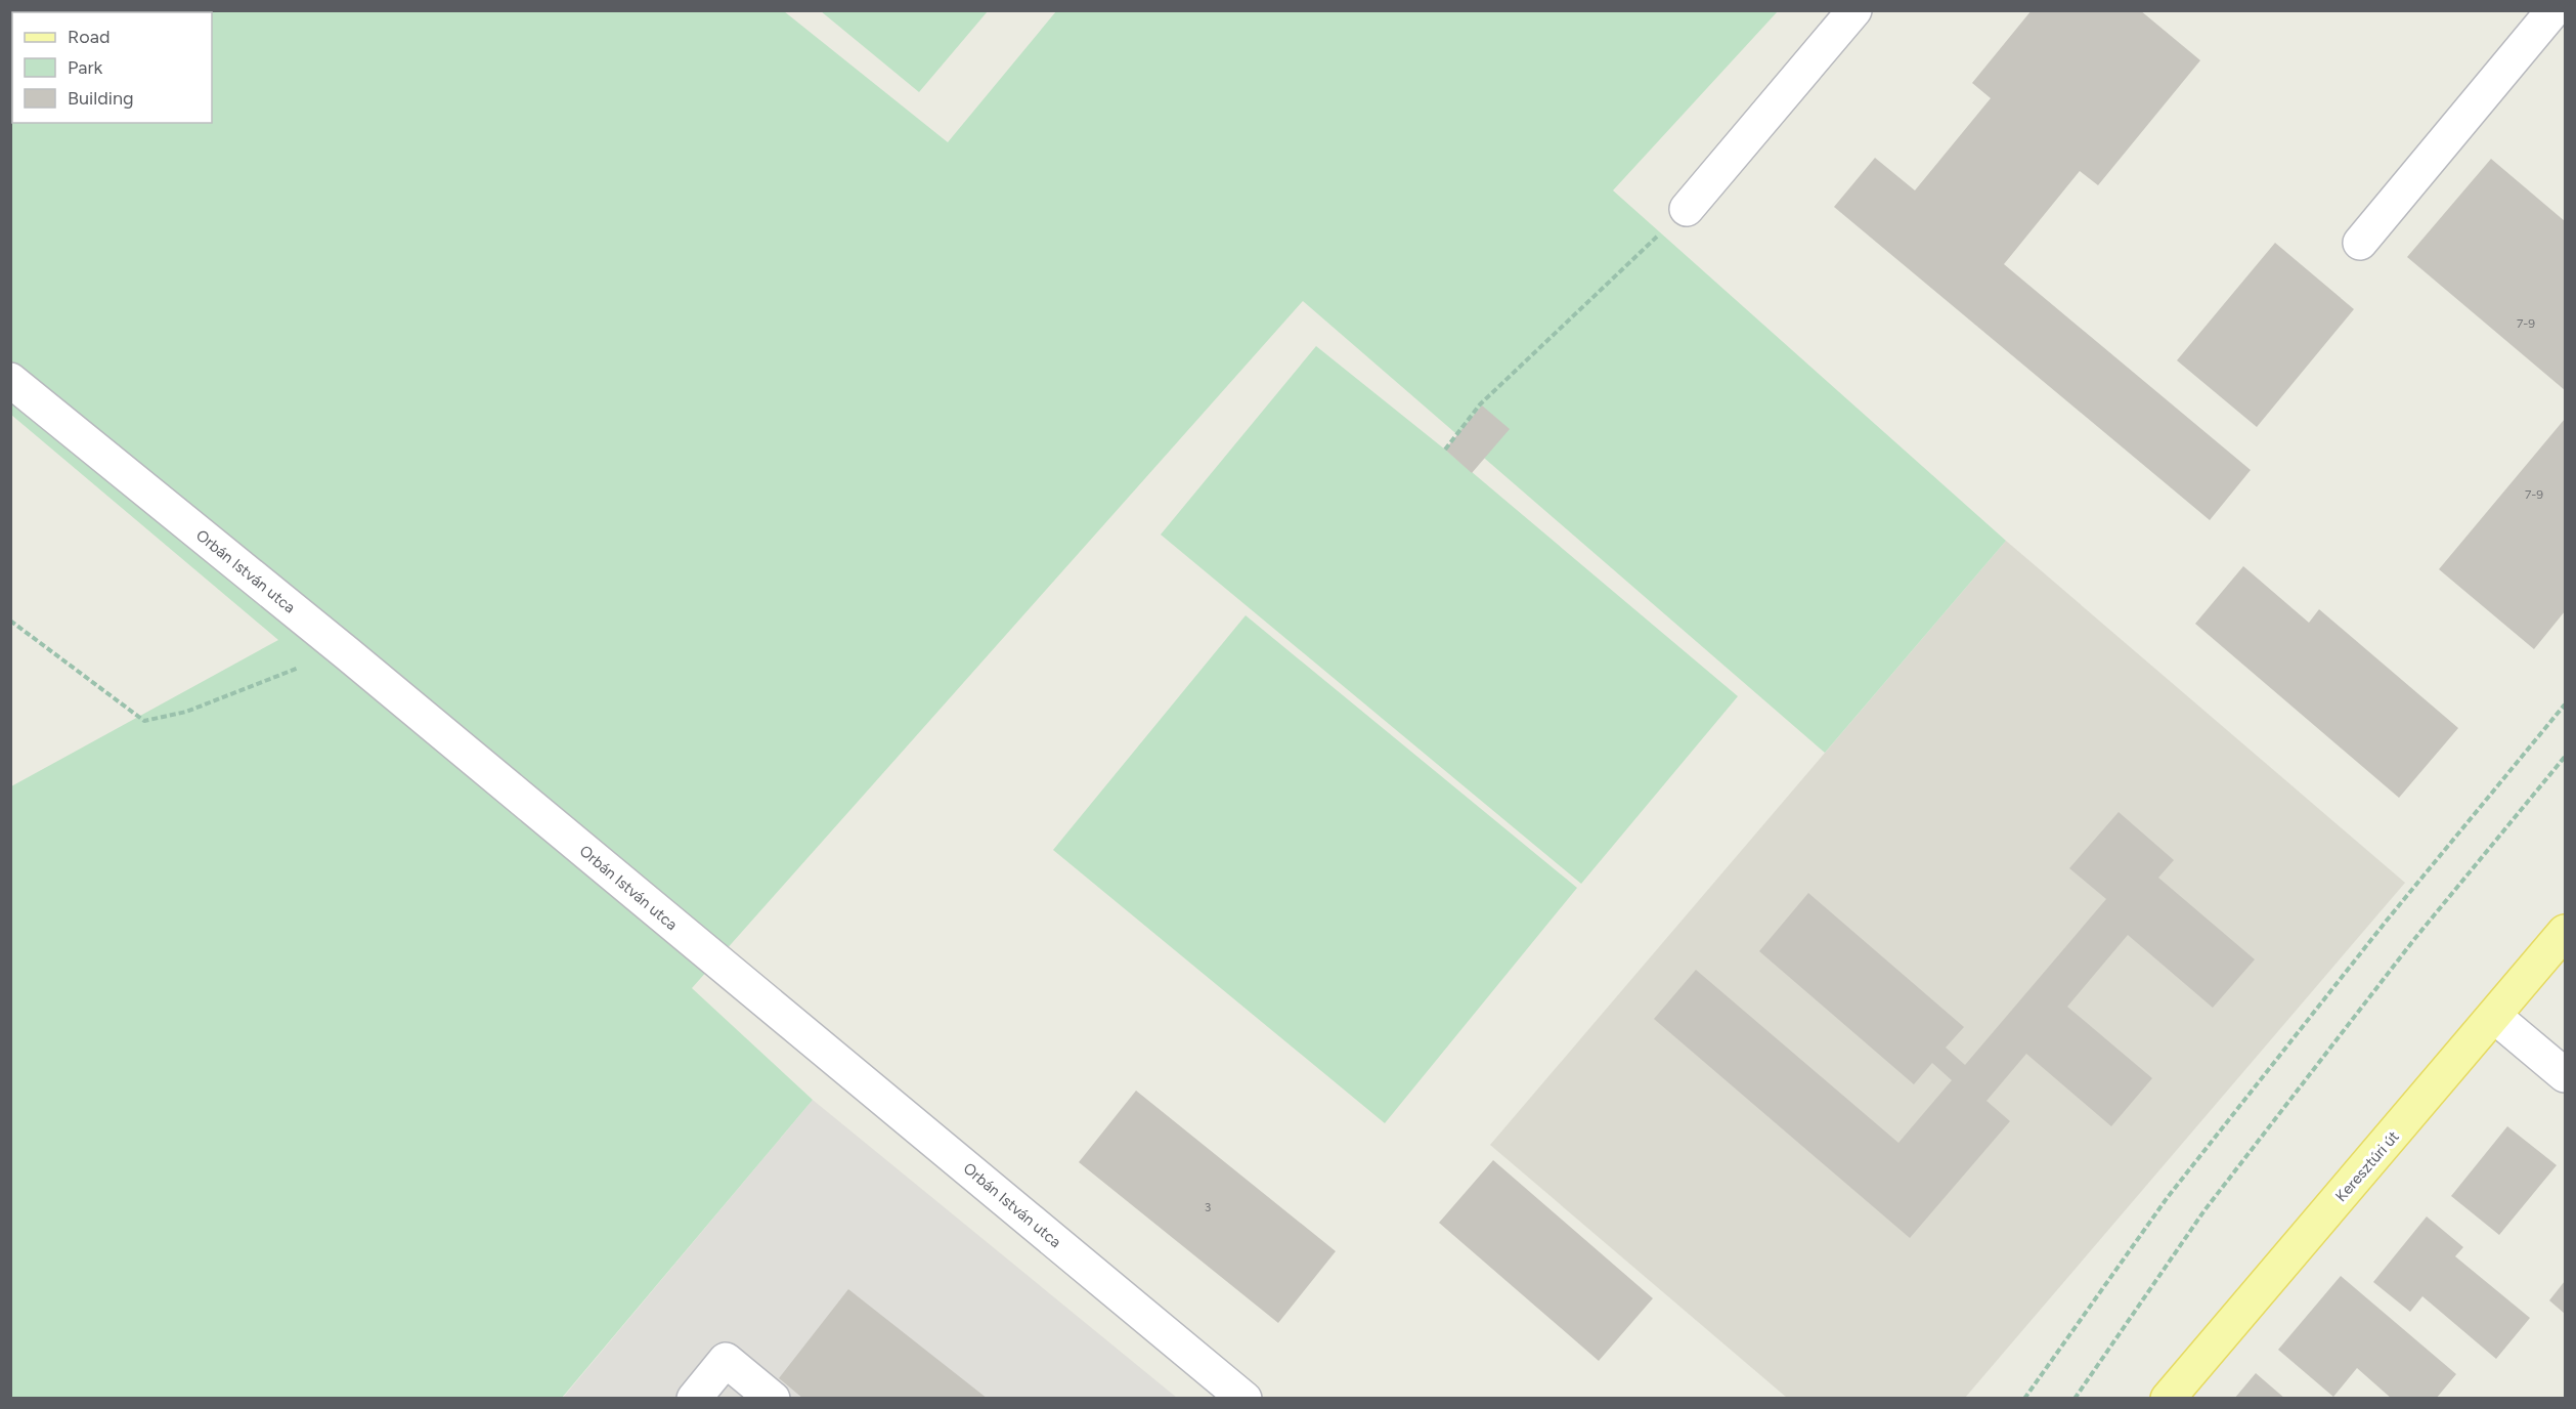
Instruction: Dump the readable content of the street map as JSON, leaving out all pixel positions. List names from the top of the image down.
{
  "streets": {
    "main road": ["Keresztúri út"],
    "street": ["Orbán István utca"]
  },
  "house_numbers": ["7-9", "7-9", "3"],
  "legend": ["Road", "Park", "Building"]
}
